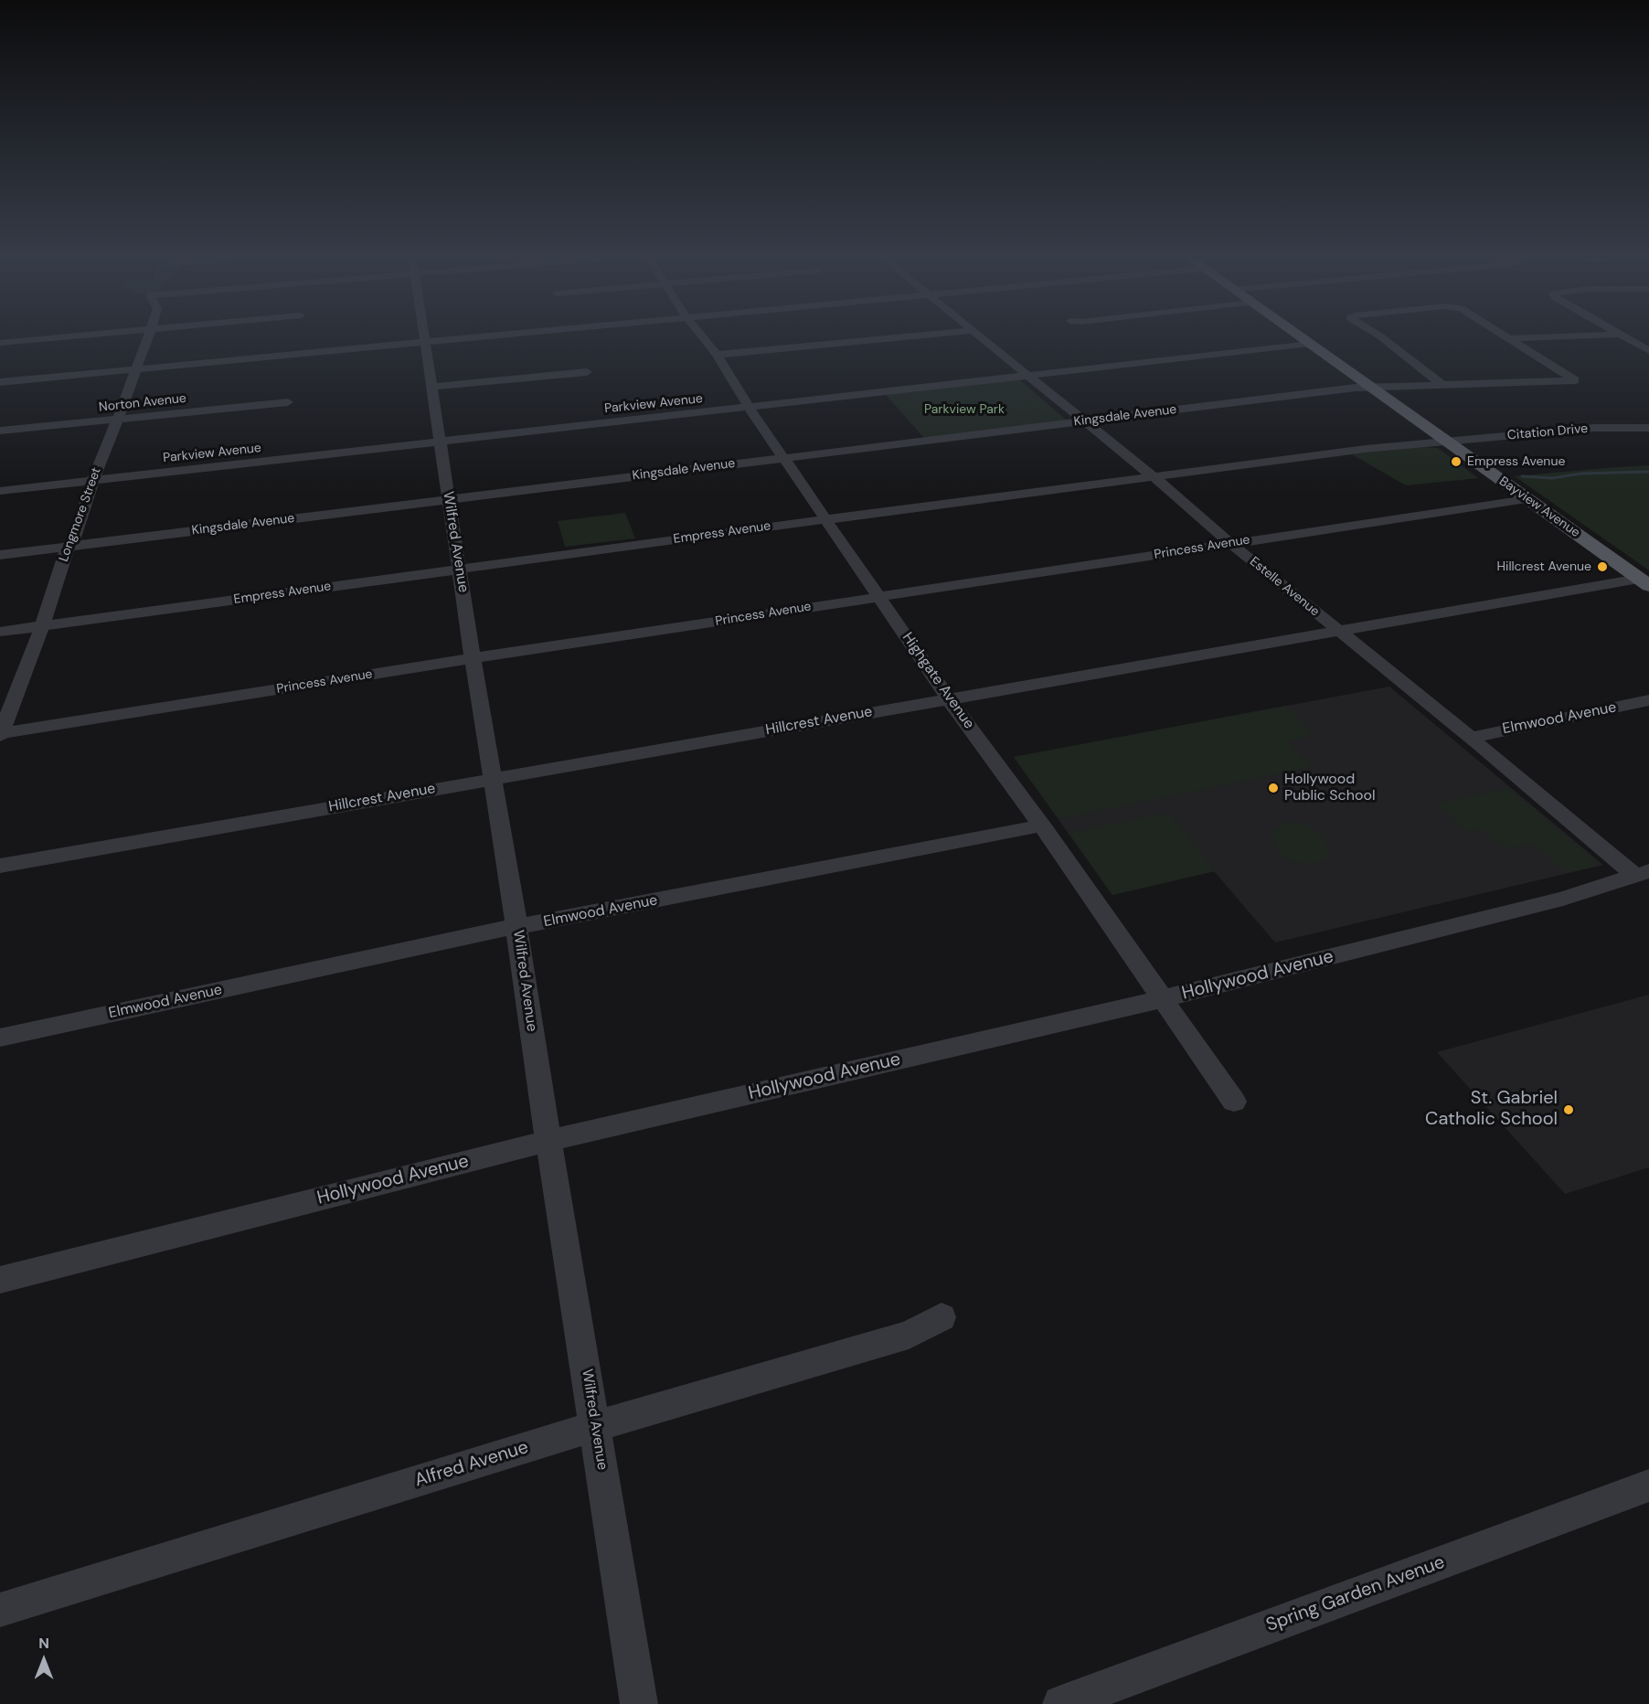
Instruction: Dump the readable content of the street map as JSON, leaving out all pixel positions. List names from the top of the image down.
{
  "streets": {
    "main road": ["Bayview Avenue"],
    "street": [
      "Norton Avenue",
      "Parkview Avenue",
      "Kingsdale Avenue",
      "Citation Drive",
      "Longmore Street",
      "Empress Avenue",
      "Wilfred Avenue",
      "Princess Avenue",
      "Estelle Avenue",
      "Highgate Avenue",
      "Elmwood Avenue",
      "Hillcrest Avenue",
      "Hollywood Avenue",
      "Alfred Avenue",
      "Spring Garden Avenue"
    ]
  },
  "crossings": [
    ["Norton Avenue", "Longmore Street"],
    ["Parkview Avenue", "Bayview Avenue"],
    ["Parkview Avenue", "Longmore Street"],
    ["Parkview Avenue", "Wilfred Avenue"],
    ["Parkview Avenue", "Estelle Avenue"],
    ["Parkview Avenue", "Highgate Avenue"],
    ["Kingsdale Avenue", "Bayview Avenue"],
    ["Kingsdale Avenue", "Longmore Street"],
    ["Kingsdale Avenue", "Wilfred Avenue"],
    ["Kingsdale Avenue", "Estelle Avenue"],
    ["Kingsdale Avenue", "Highgate Avenue"],
    ["Citation Drive", "Bayview Avenue"],
    ["Citation Drive", "Empress Avenue"],
    ["Bayview Avenue", "Empress Avenue"],
    ["Bayview Avenue", "Princess Avenue"],
    ["Bayview Avenue", "Hillcrest Avenue"],
    ["Longmore Street", "Empress Avenue"],
    ["Longmore Street", "Princess Avenue"],
    ["Empress Avenue", "Wilfred Avenue"],
    ["Empress Avenue", "Estelle Avenue"],
    ["Empress Avenue", "Highgate Avenue"],
    ["Wilfred Avenue", "Princess Avenue"],
    ["Wilfred Avenue", "Elmwood Avenue"],
    ["Wilfred Avenue", "Hillcrest Avenue"],
    ["Wilfred Avenue", "Hollywood Avenue"],
    ["Wilfred Avenue", "Alfred Avenue"],
    ["Princess Avenue", "Estelle Avenue"],
    ["Princess Avenue", "Highgate Avenue"],
    ["Estelle Avenue", "Elmwood Avenue"],
    ["Estelle Avenue", "Hillcrest Avenue"],
    ["Estelle Avenue", "Hollywood Avenue"],
    ["Highgate Avenue", "Elmwood Avenue"],
    ["Highgate Avenue", "Hillcrest Avenue"],
    ["Highgate Avenue", "Hollywood Avenue"]
  ],
  "parks": ["Parkview Park"],
  "places": [
    "Empress Avenue",
    "Hillcrest Avenue",
    "Hollywood Public School",
    "St. Gabriel Catholic School"
  ],
  "north": "top"
}
